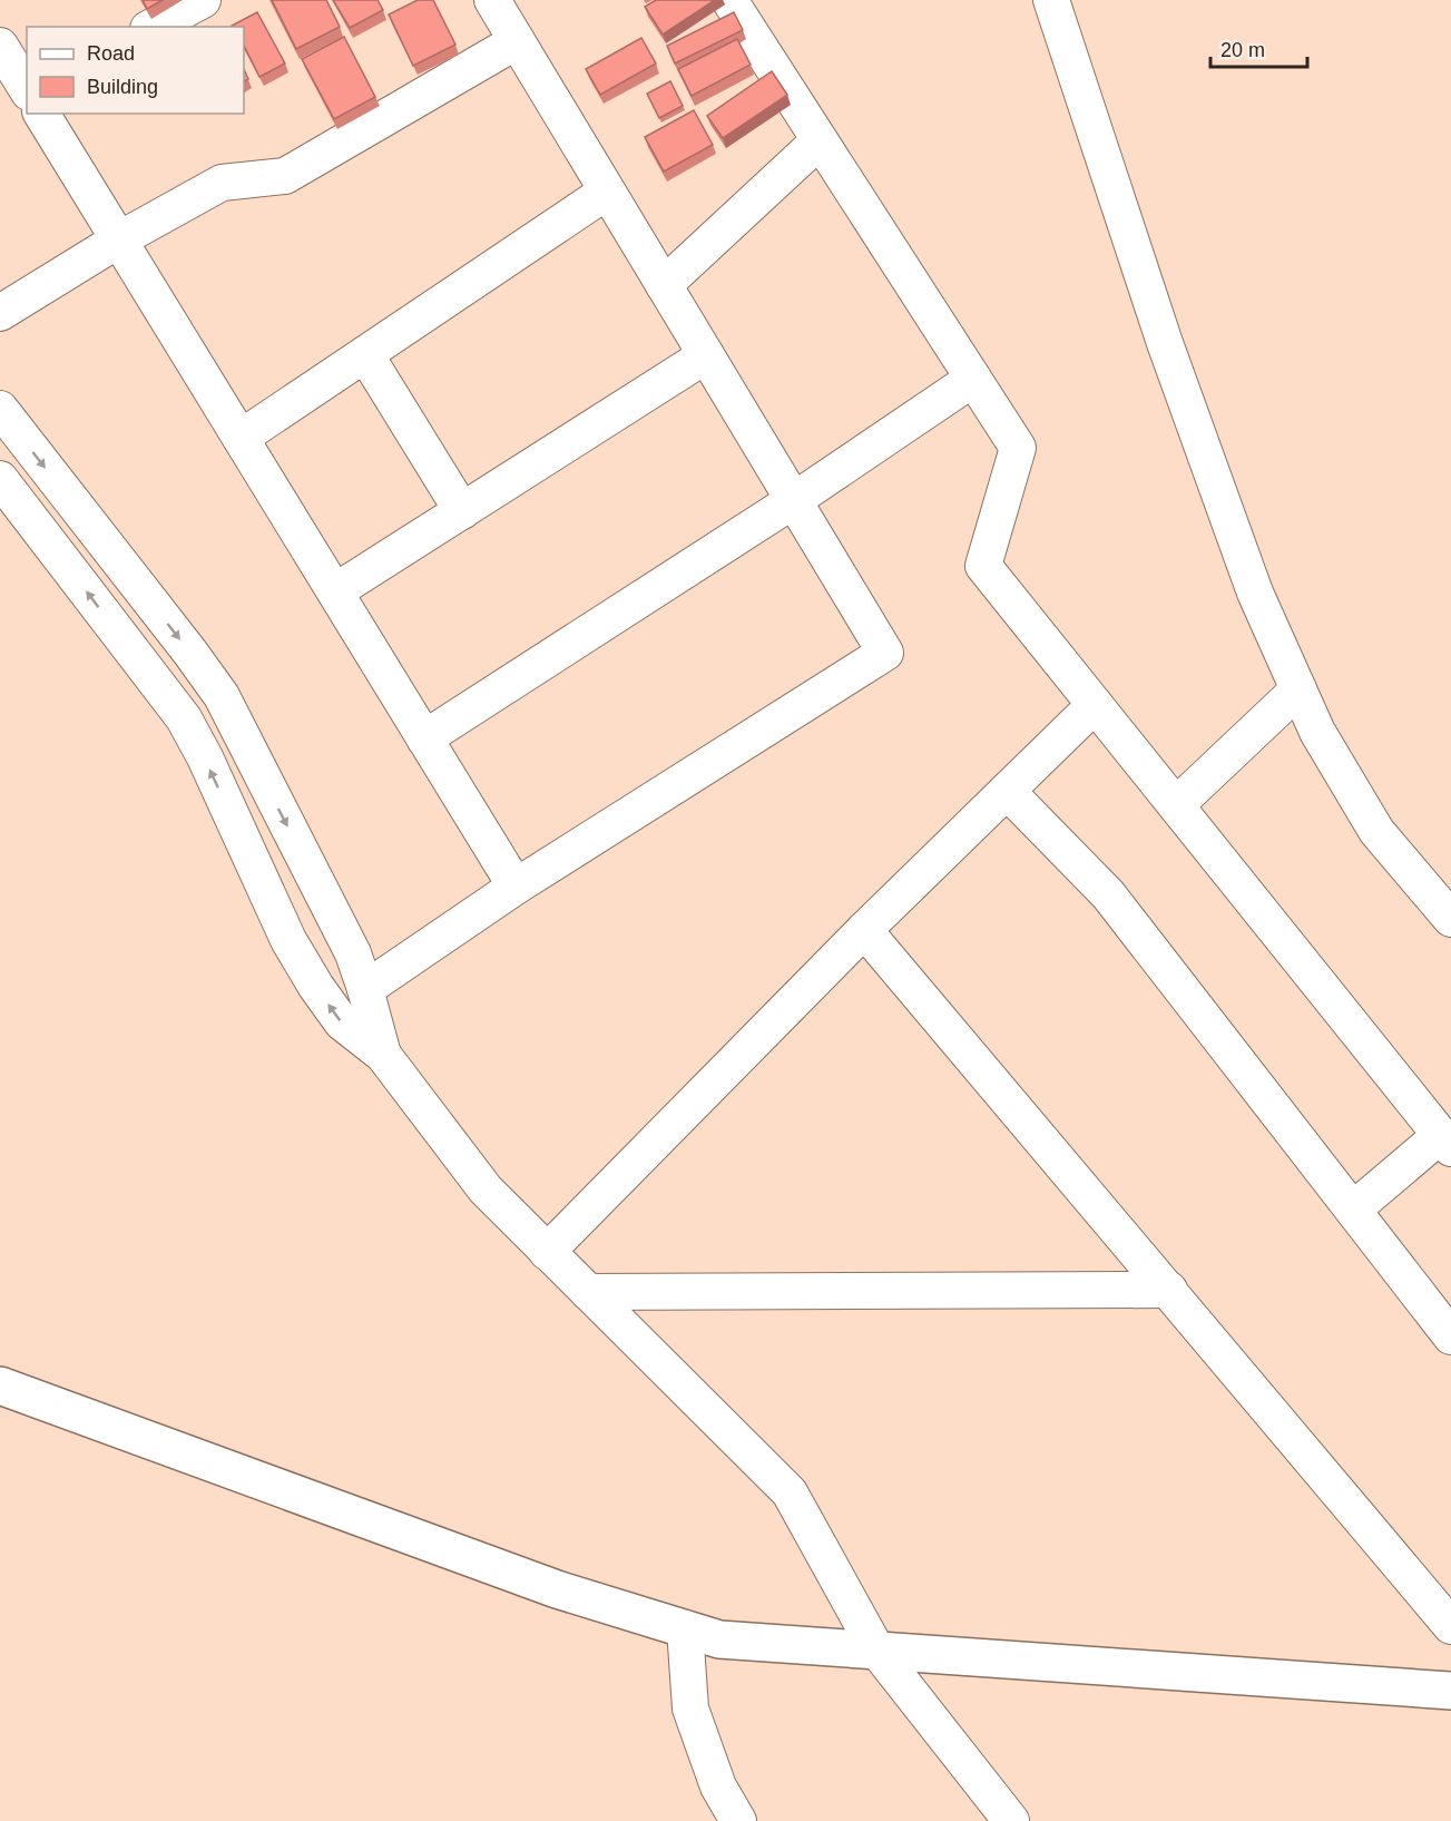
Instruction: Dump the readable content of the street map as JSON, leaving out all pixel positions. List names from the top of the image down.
{
  "legend": ["Road", "Building"],
  "scale_bar": "20 m"
}
